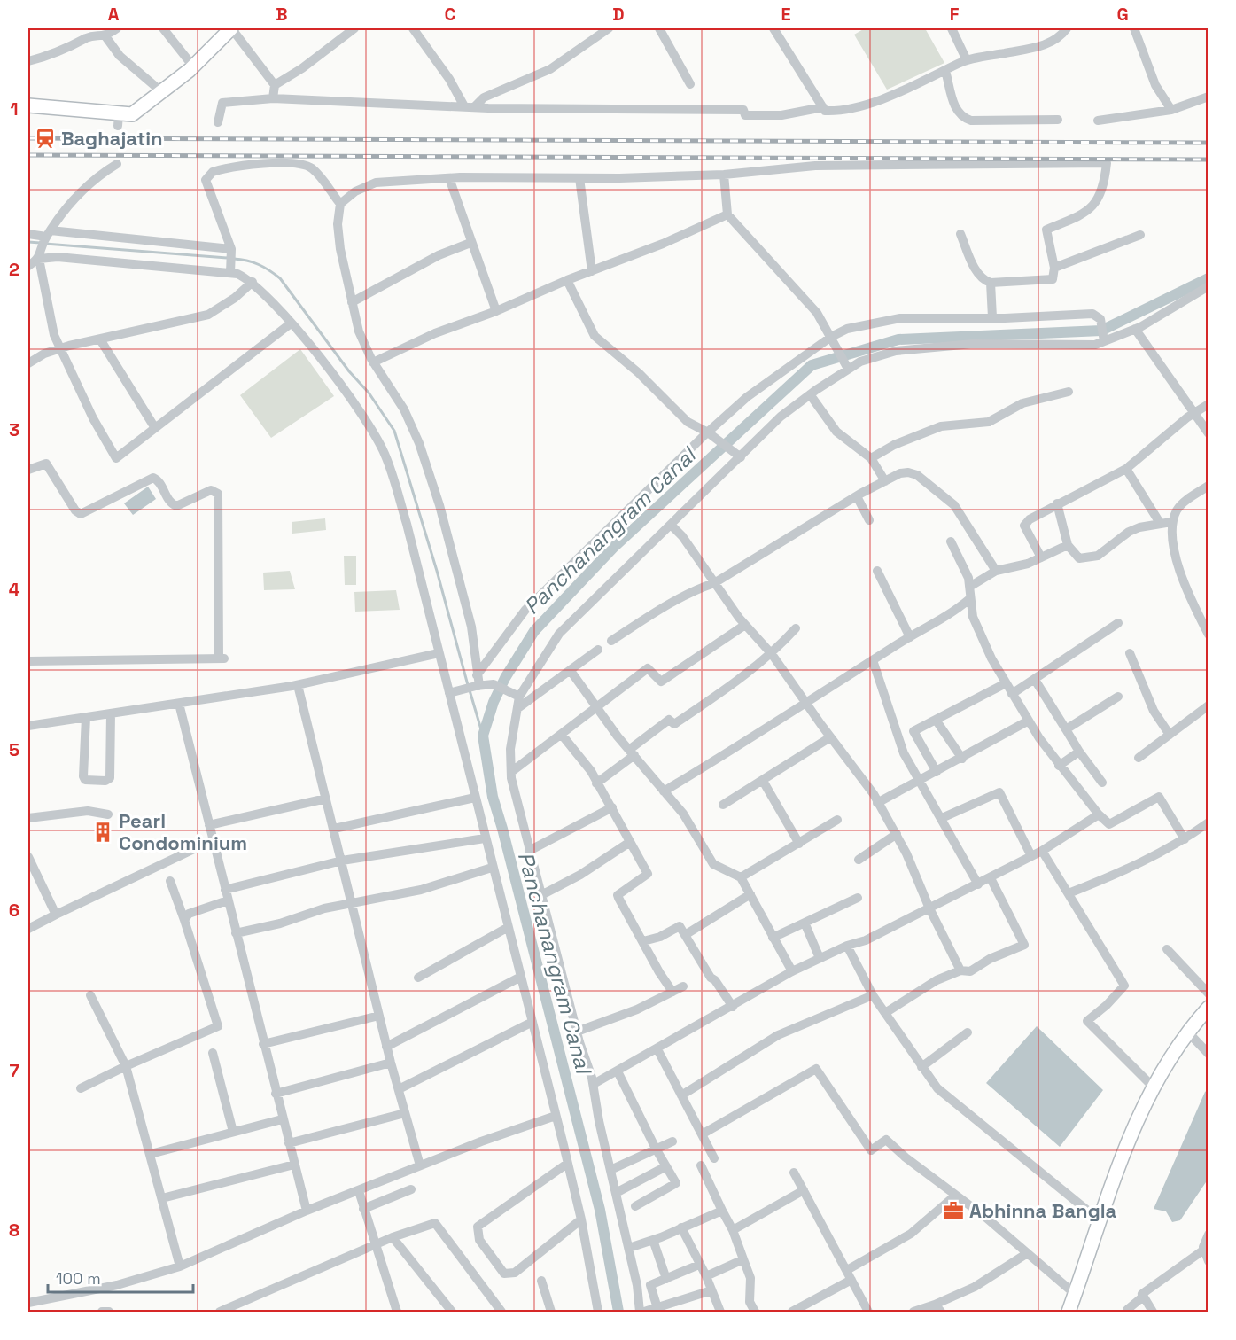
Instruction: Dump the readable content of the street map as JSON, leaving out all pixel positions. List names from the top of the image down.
{
  "water": ["Panchanangram Canal"],
  "places": {
    "station": ["Baghajatin"],
    "building": ["Pearl Condominium"],
    "office": ["Abhinna Bangla"]
  },
  "scale_bar": "100 m",
  "grid": {
    "columns": [
      "A",
      "B",
      "C",
      "D",
      "E",
      "F",
      "G"
    ],
    "rows": [
      "1",
      "2",
      "3",
      "4",
      "5",
      "6",
      "7",
      "8"
    ]
  }
}
